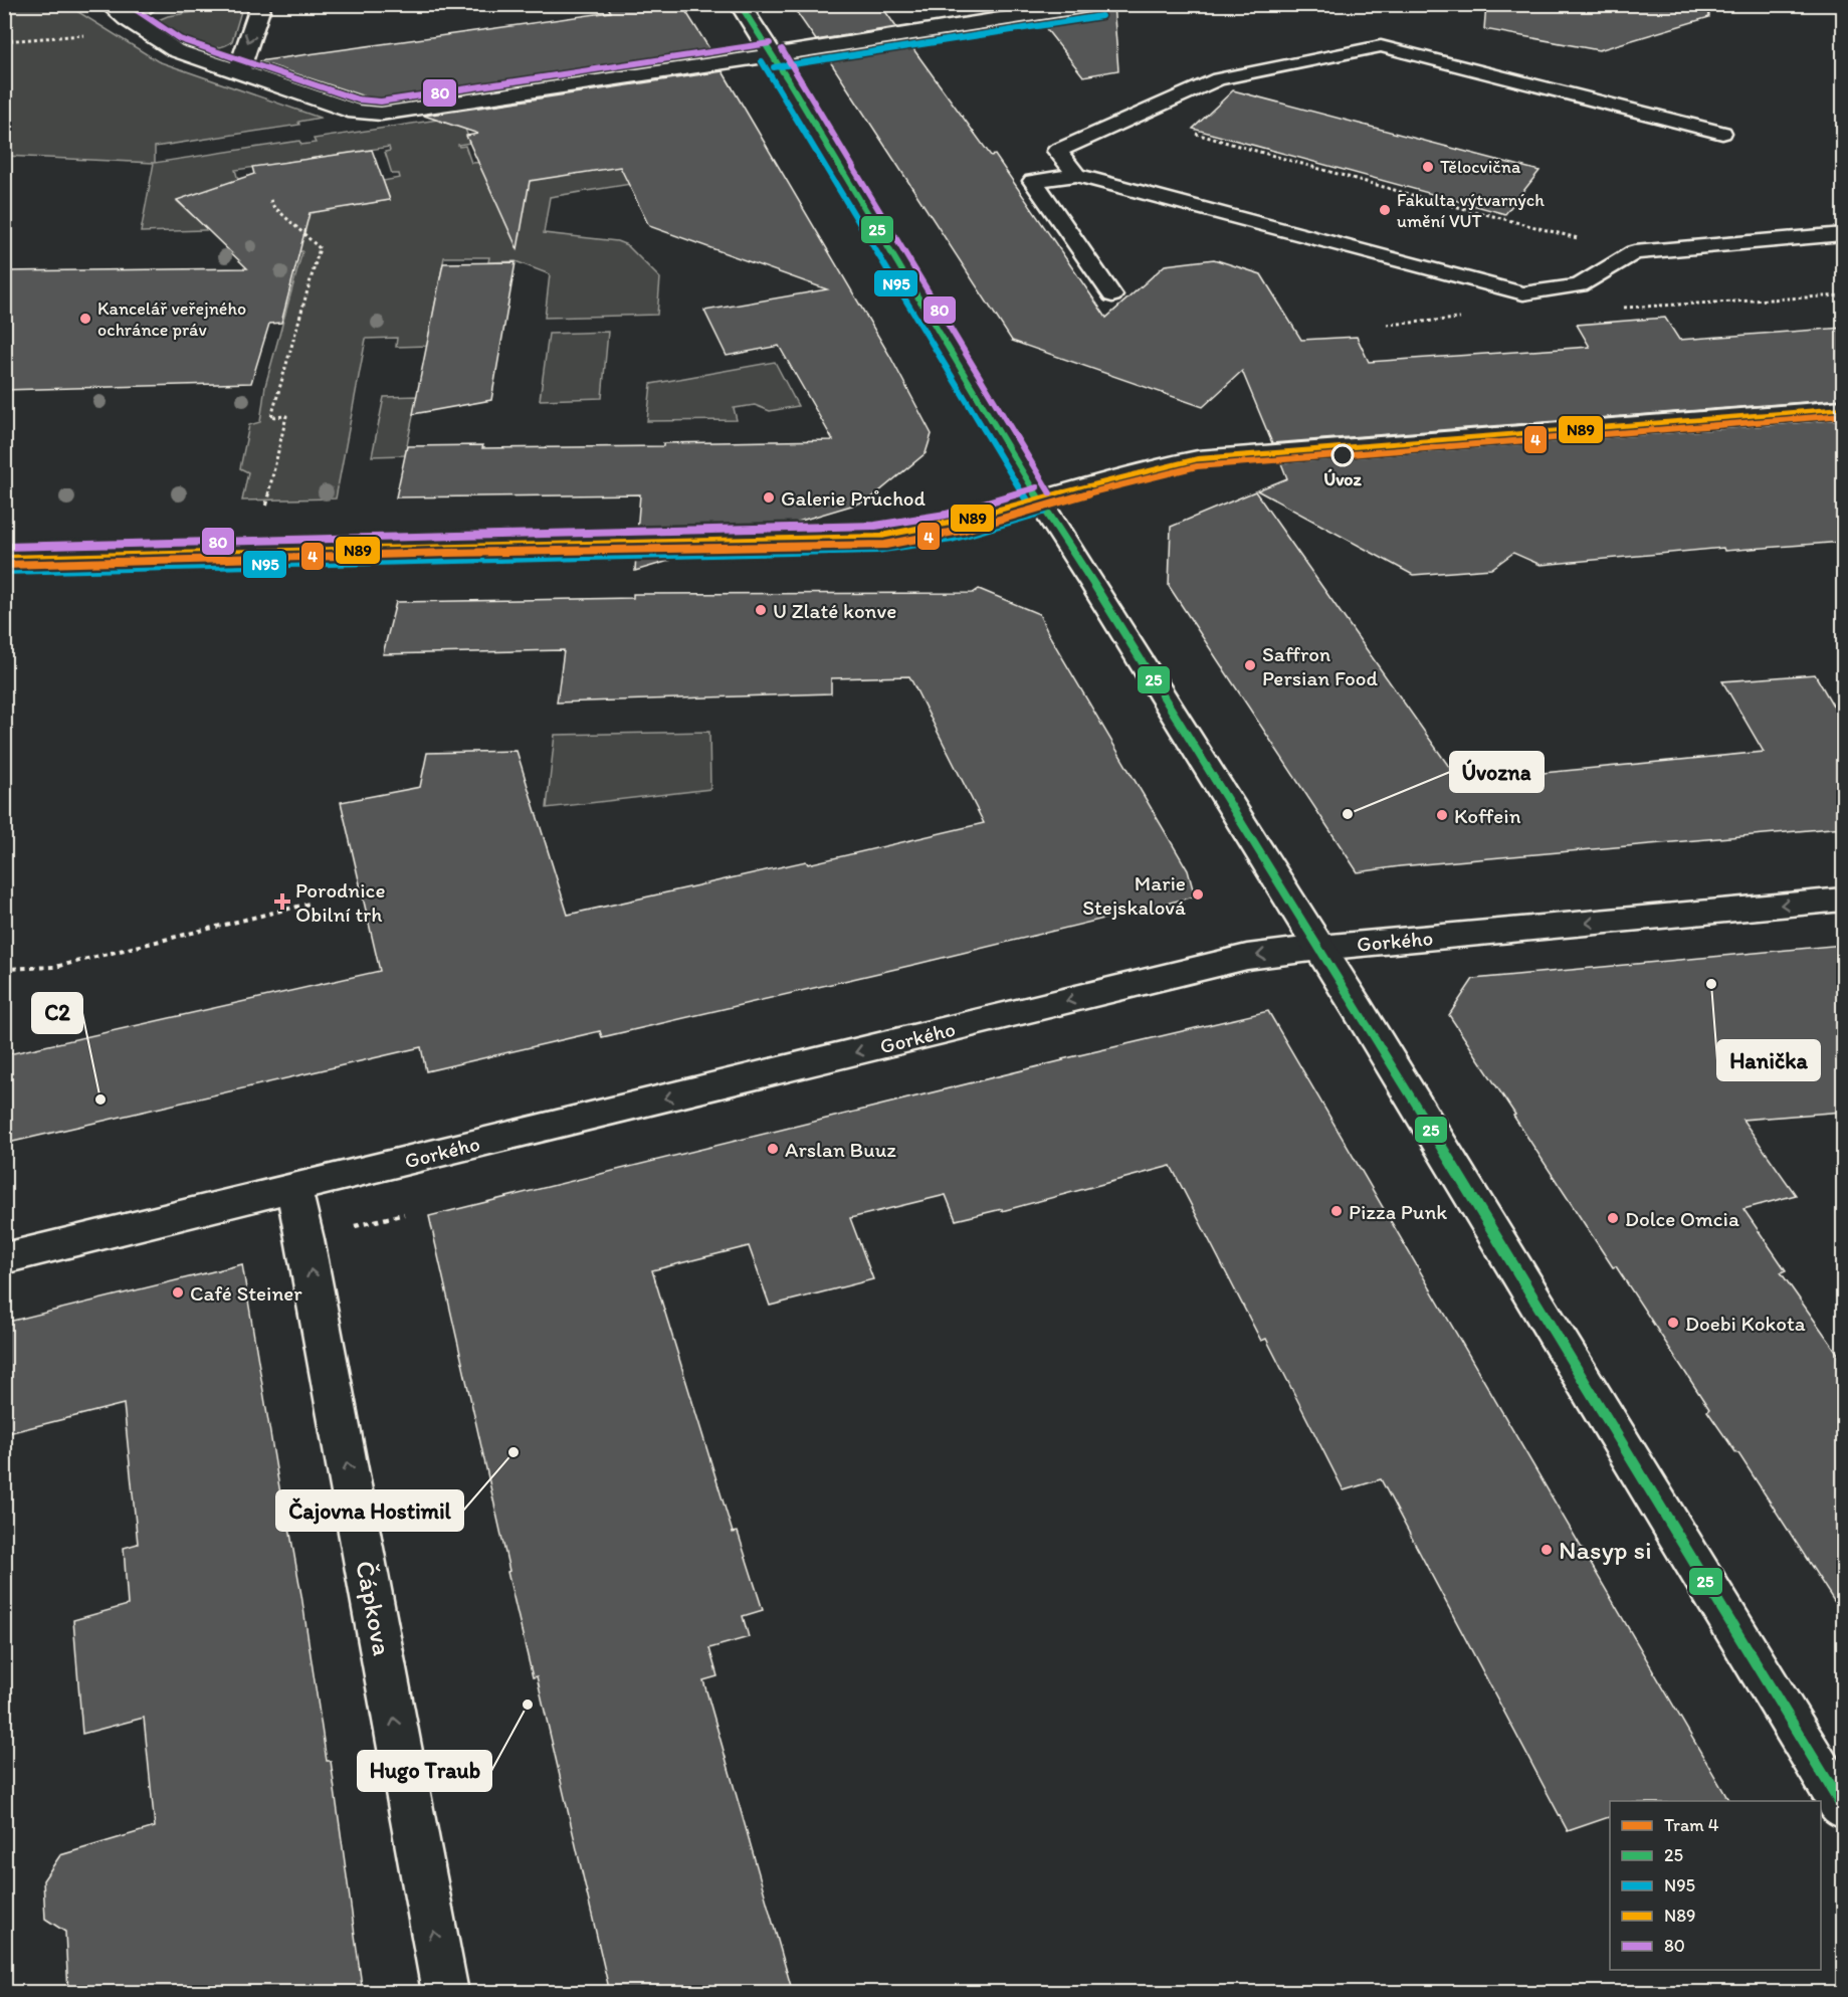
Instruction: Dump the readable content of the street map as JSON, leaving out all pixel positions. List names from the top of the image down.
{
  "streets": {
    "street": ["Gorkého", "Čápkova"]
  },
  "crossings": [
    ["Gorkého", "Čápkova"]
  ],
  "one_way": ["Gorkého", "Čápkova"],
  "places": {
    "other": [
      "Tělocvična",
      "Fakulta výtvarných umění VUT",
      "Kancelář veřejného ochránce práv",
      "Úvoz",
      "Galerie Průchod",
      "U Zlaté konve",
      "Saffron Persian Food",
      "Úvozna",
      "Koffein",
      "Marie Stejskalová",
      "Hanička",
      "C2",
      "Arslan Buuz",
      "Pizza Punk",
      "Dolce Omcia",
      "Café Steiner",
      "Doebi Kokota",
      "Čajovna Hostimil",
      "Nasyp si",
      "Hugo Traub"
    ],
    "health": ["Porodnice Obilní trh"]
  },
  "lines": [
    "transit line 25",
    "transit line 80",
    "transit line N95",
    "transit line N89",
    "tram line 4"
  ],
  "legend": [
    "Tram 4",
    "25",
    "N95",
    "N89",
    "80"
  ]
}
